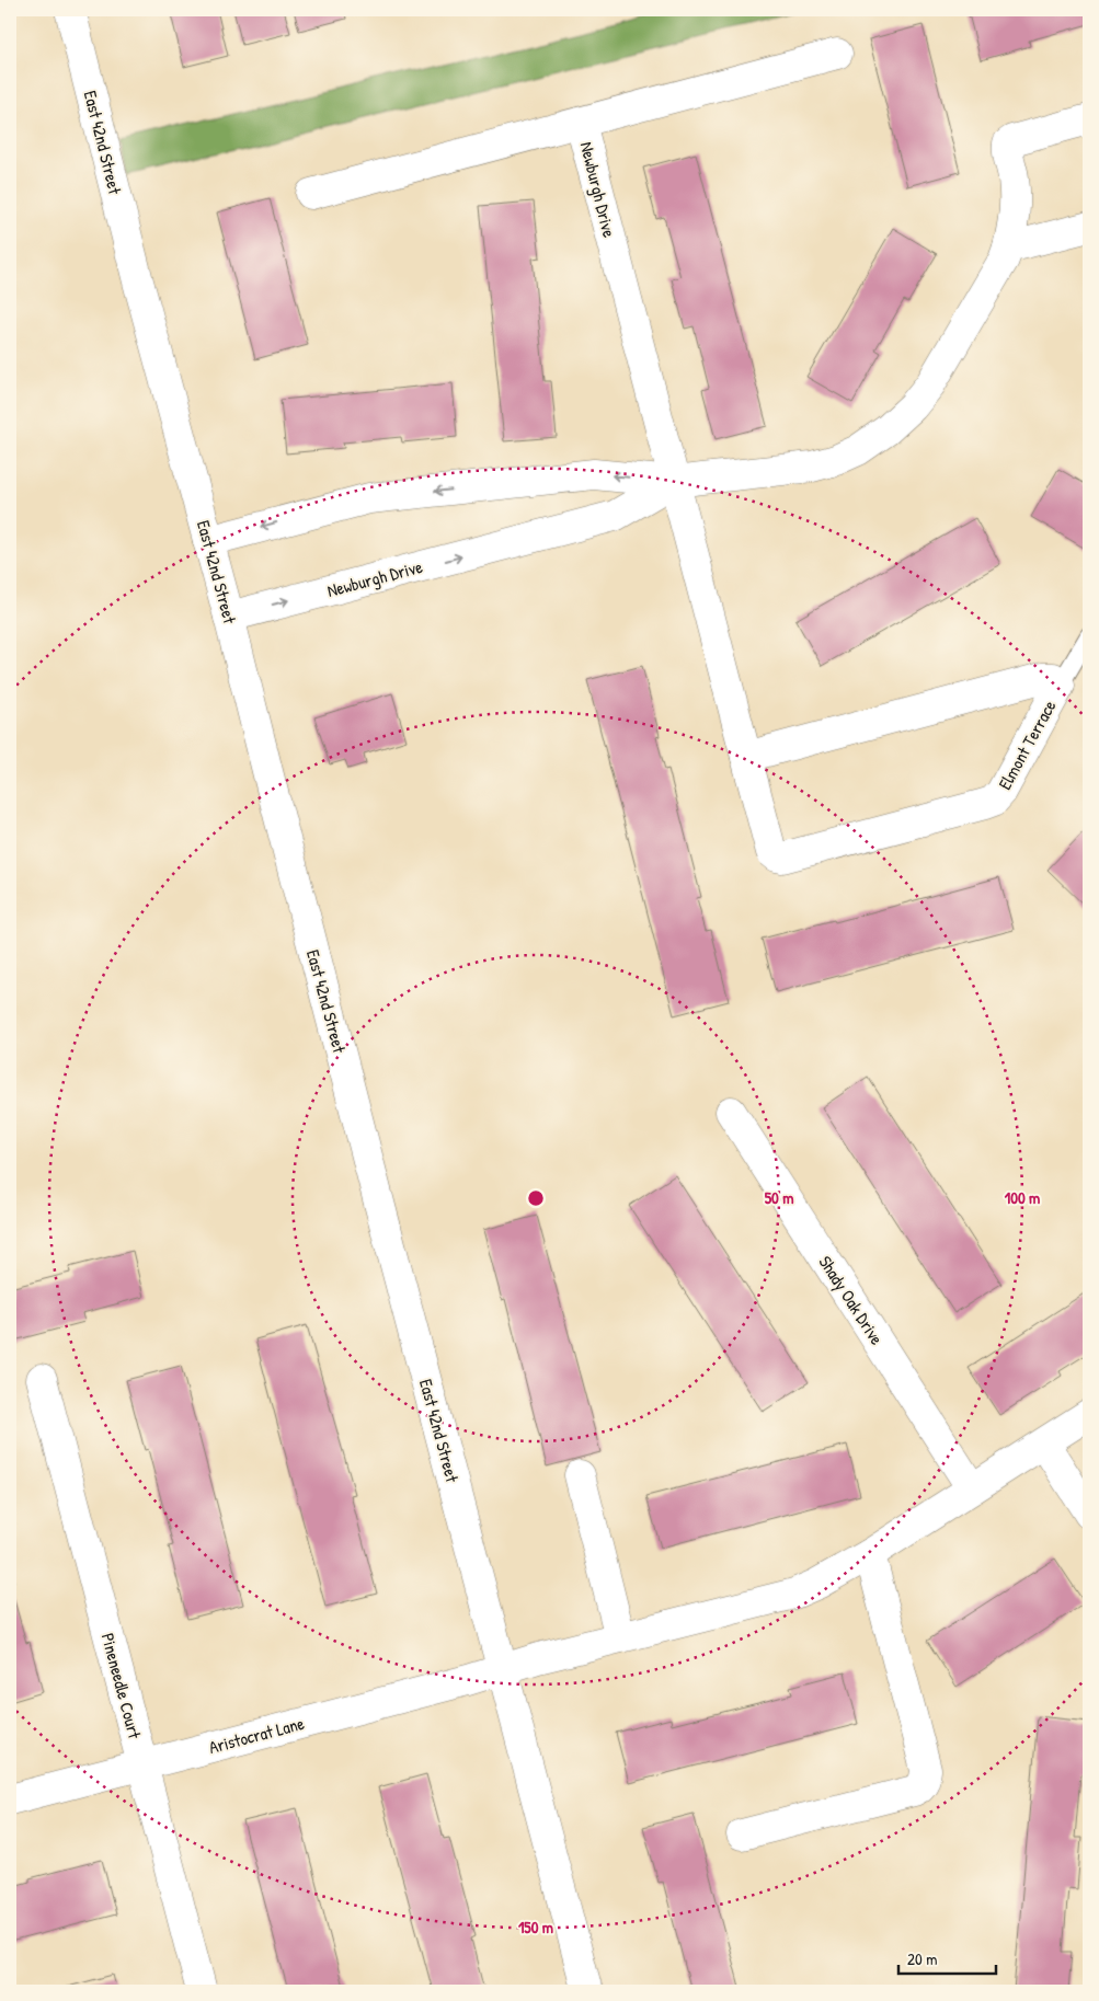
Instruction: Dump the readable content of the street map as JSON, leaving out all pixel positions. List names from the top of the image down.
{
  "streets": {
    "street": [
      "East 42nd Street",
      "Newburgh Drive",
      "Elmont Terrace",
      "Shady Oak Drive",
      "Pineneedle Court",
      "Aristocrat Lane"
    ]
  },
  "crossings": [
    ["East 42nd Street", "Newburgh Drive"],
    ["East 42nd Street", "Aristocrat Lane"],
    ["Newburgh Drive", "Elmont Terrace"],
    ["Pineneedle Court", "Aristocrat Lane"]
  ],
  "scale_bar": "20 m",
  "rings": ["50 m", "100 m", "150 m"]
}
